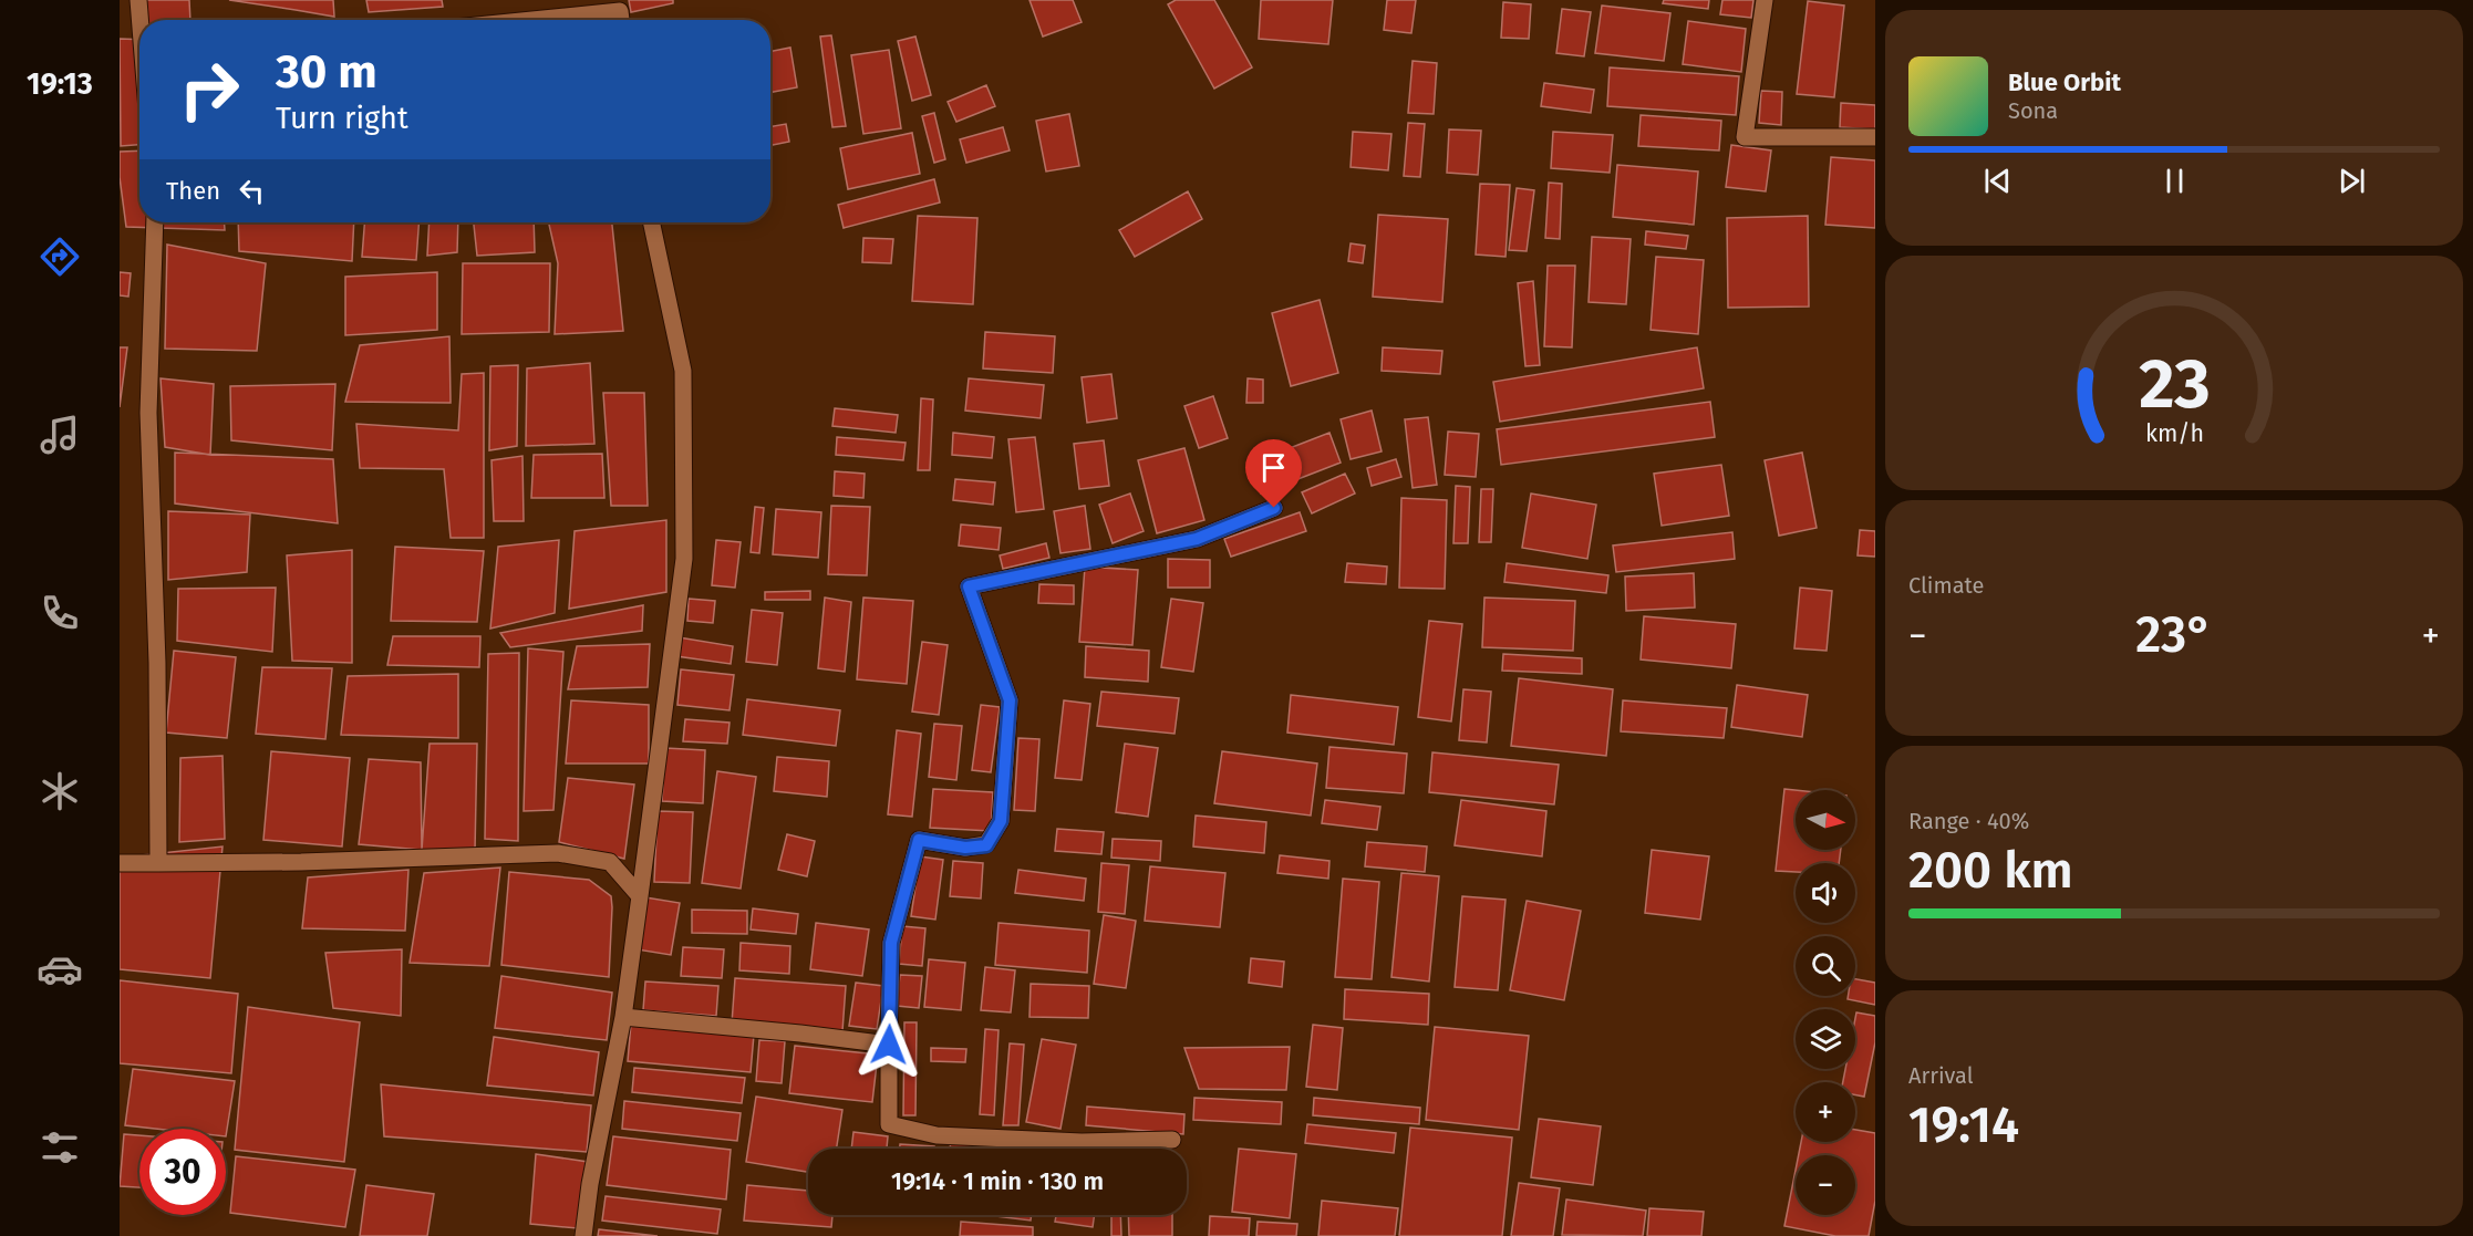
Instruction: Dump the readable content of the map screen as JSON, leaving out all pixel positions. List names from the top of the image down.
{
  "north": "right",
  "page": {
    "tabs": "19:13",
    "turn": ["30 m", "Turn right"],
    "song": ["Blue Orbit", "Sona"],
    "then": "Then",
    "tile": [
      "Climate",
      ["Range · 40%", "200 km"],
      ["Arrival", "19:14"]
    ],
    "heat": ["−", "23°", "+"],
    "map_buttons": ["+", "−"],
    "limit": "30",
    "trip": "19:14 · 1 min · 130 m",
    "gauge": ["23", "km/h"]
  }
}
